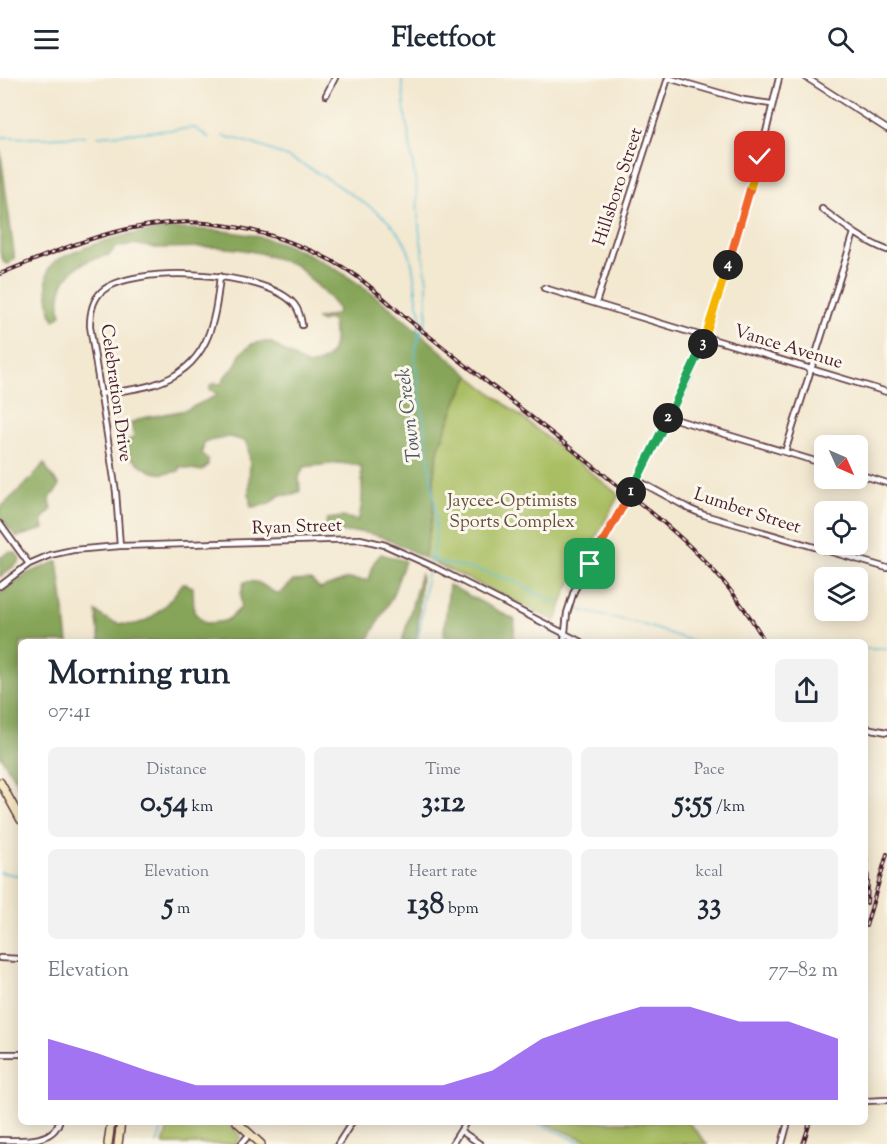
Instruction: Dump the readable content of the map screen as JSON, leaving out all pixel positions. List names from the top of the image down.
{
  "streets": {
    "street": [
      "Hillsboro Street",
      "Vance Avenue",
      "Celebration Drive",
      "Lumber Street",
      "Ryan Street"
    ]
  },
  "crossings": [
    ["Hillsboro Street", "Vance Avenue"],
    ["Celebration Drive", "Ryan Street"]
  ],
  "water": ["Town Creek"],
  "parks": ["Jaycee-Optimists Sports Complex"],
  "north": "bottom right",
  "page": {
    "header": "Fleetfoot",
    "pins": [
      "4",
      "3",
      "2",
      "1"
    ],
    "heading": ["Morning run", "07:41"],
    "stats": [
      ["Distance", "0.54 km"],
      ["Time", "3:12"],
      ["Pace", "5:55 /km"],
      ["Elevation", "5 m"],
      ["Heart rate", "138 bpm"],
      ["kcal", "33"]
    ],
    "chart": ["Elevation", "77–82 m"]
  }
}
